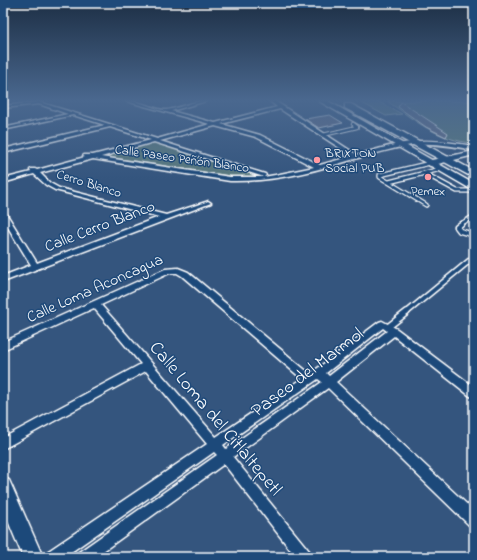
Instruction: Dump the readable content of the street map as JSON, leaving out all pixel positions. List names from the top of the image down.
{
  "streets": {
    "street": [
      "Calle Paseo Peñón Blanco",
      "Cerro Blanco",
      "Calle Cerro Blanco",
      "Calle Loma Aconcagua",
      "Paseo del Marmol",
      "Calle Loma del Citlaltepetl"
    ]
  },
  "crossings": [
    ["Cerro Blanco", "Calle Cerro Blanco"],
    ["Calle Loma Aconcagua", "Paseo del Marmol"],
    ["Calle Loma Aconcagua", "Calle Loma del Citlaltepetl"],
    ["Paseo del Marmol", "Calle Loma del Citlaltepetl"]
  ],
  "places": ["BRIXTON Social PUB", "Pemex"]
}
